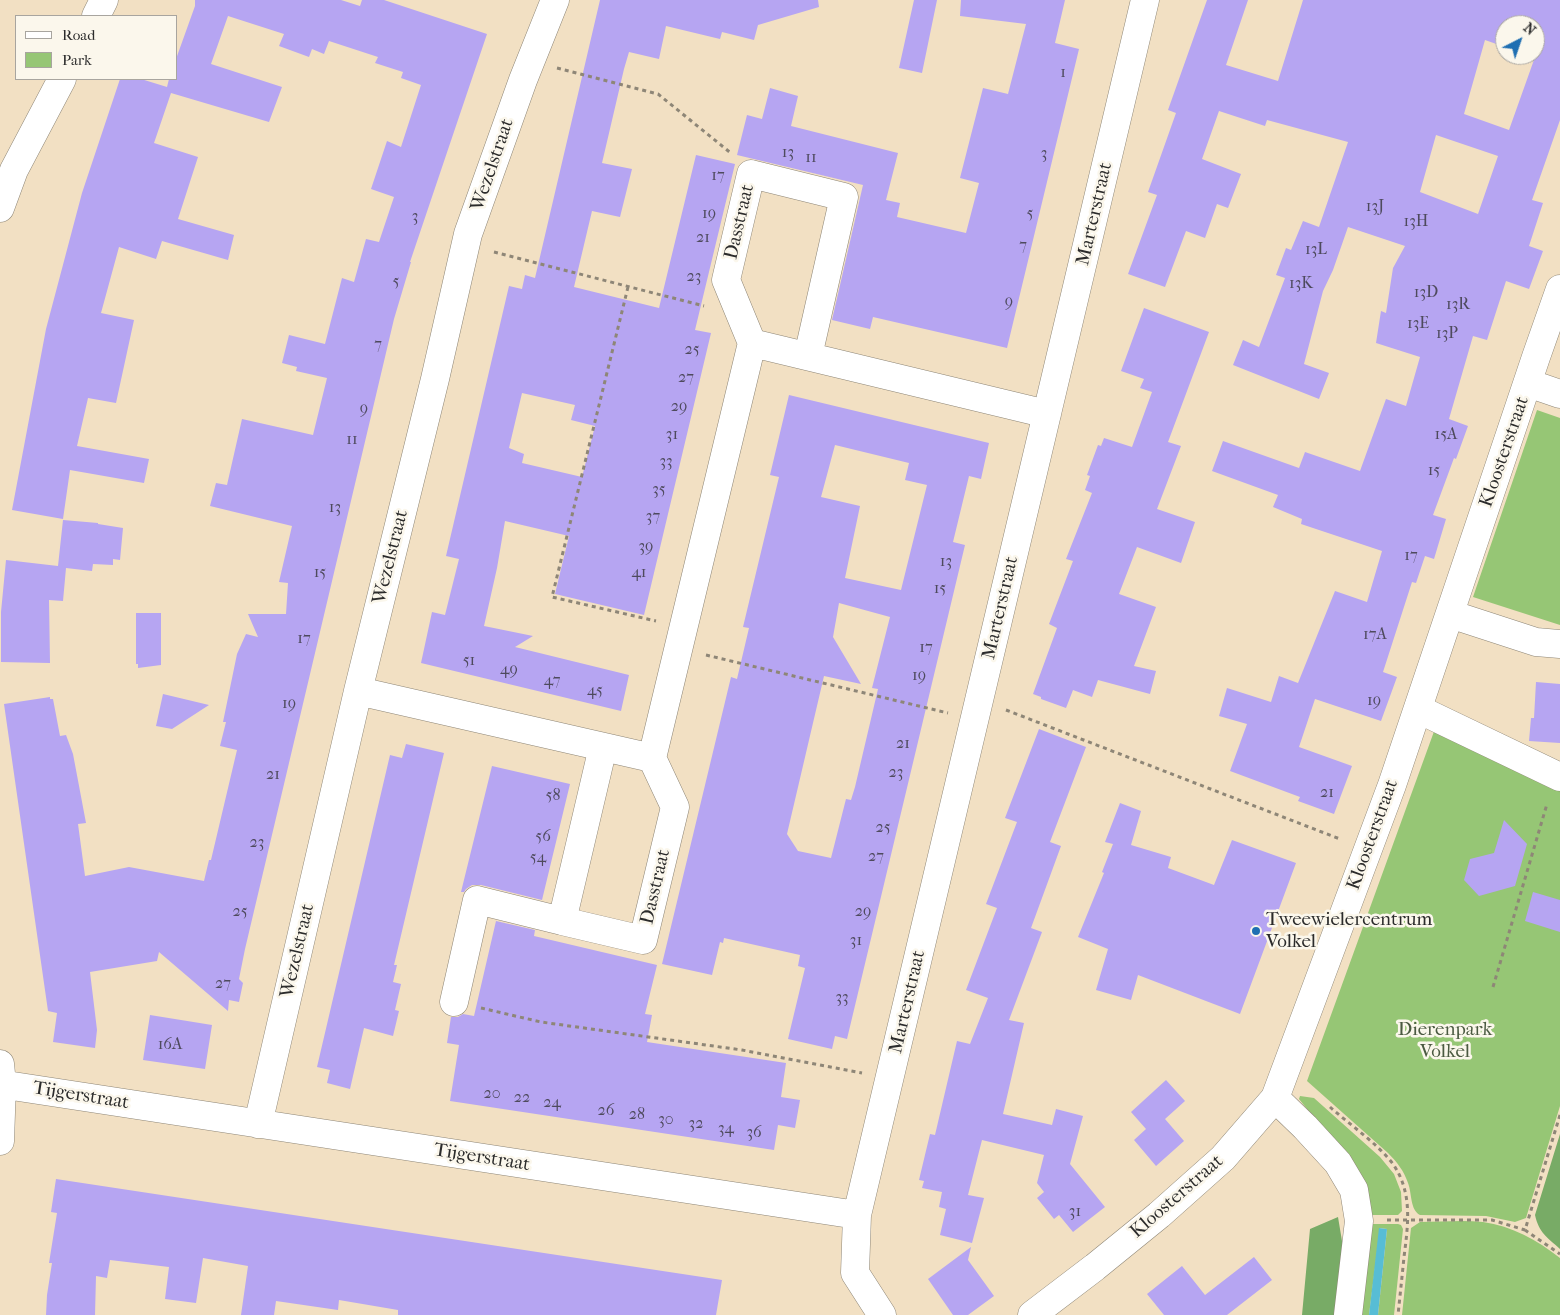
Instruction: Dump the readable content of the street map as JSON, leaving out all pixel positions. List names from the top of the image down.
{
  "streets": {
    "street": [
      "Wezelstraat",
      "Marterstraat",
      "Dasstraat",
      "Kloosterstraat",
      "Tijgerstraat"
    ]
  },
  "crossings": [
    ["Wezelstraat", "Tijgerstraat"],
    ["Marterstraat", "Tijgerstraat"]
  ],
  "parks": ["Dierenpark Volkel"],
  "places": ["Tweewielercentrum Volkel"],
  "house_numbers": [
    "1",
    "13",
    "3",
    "11",
    "17",
    "13J",
    "19",
    "5",
    "3",
    "13H",
    "21",
    "7",
    "13L",
    "23",
    "5",
    "13K",
    "13D",
    "9",
    "13R",
    "13E",
    "13P",
    "7",
    "25",
    "27",
    "29",
    "9",
    "31",
    "15A",
    "11",
    "33",
    "15",
    "35",
    "13",
    "37",
    "39",
    "17",
    "13",
    "15",
    "41",
    "15",
    "17A",
    "17",
    "17",
    "51",
    "49",
    "19",
    "47",
    "45",
    "19",
    "19",
    "21",
    "23",
    "21",
    "21",
    "58",
    "25",
    "56",
    "23",
    "27",
    "54",
    "25",
    "29",
    "31",
    "27",
    "33",
    "16A",
    "20",
    "22",
    "24",
    "26",
    "28",
    "30",
    "32",
    "34",
    "36",
    "31"
  ],
  "legend": ["Road", "Park"],
  "north": "top right"
}
